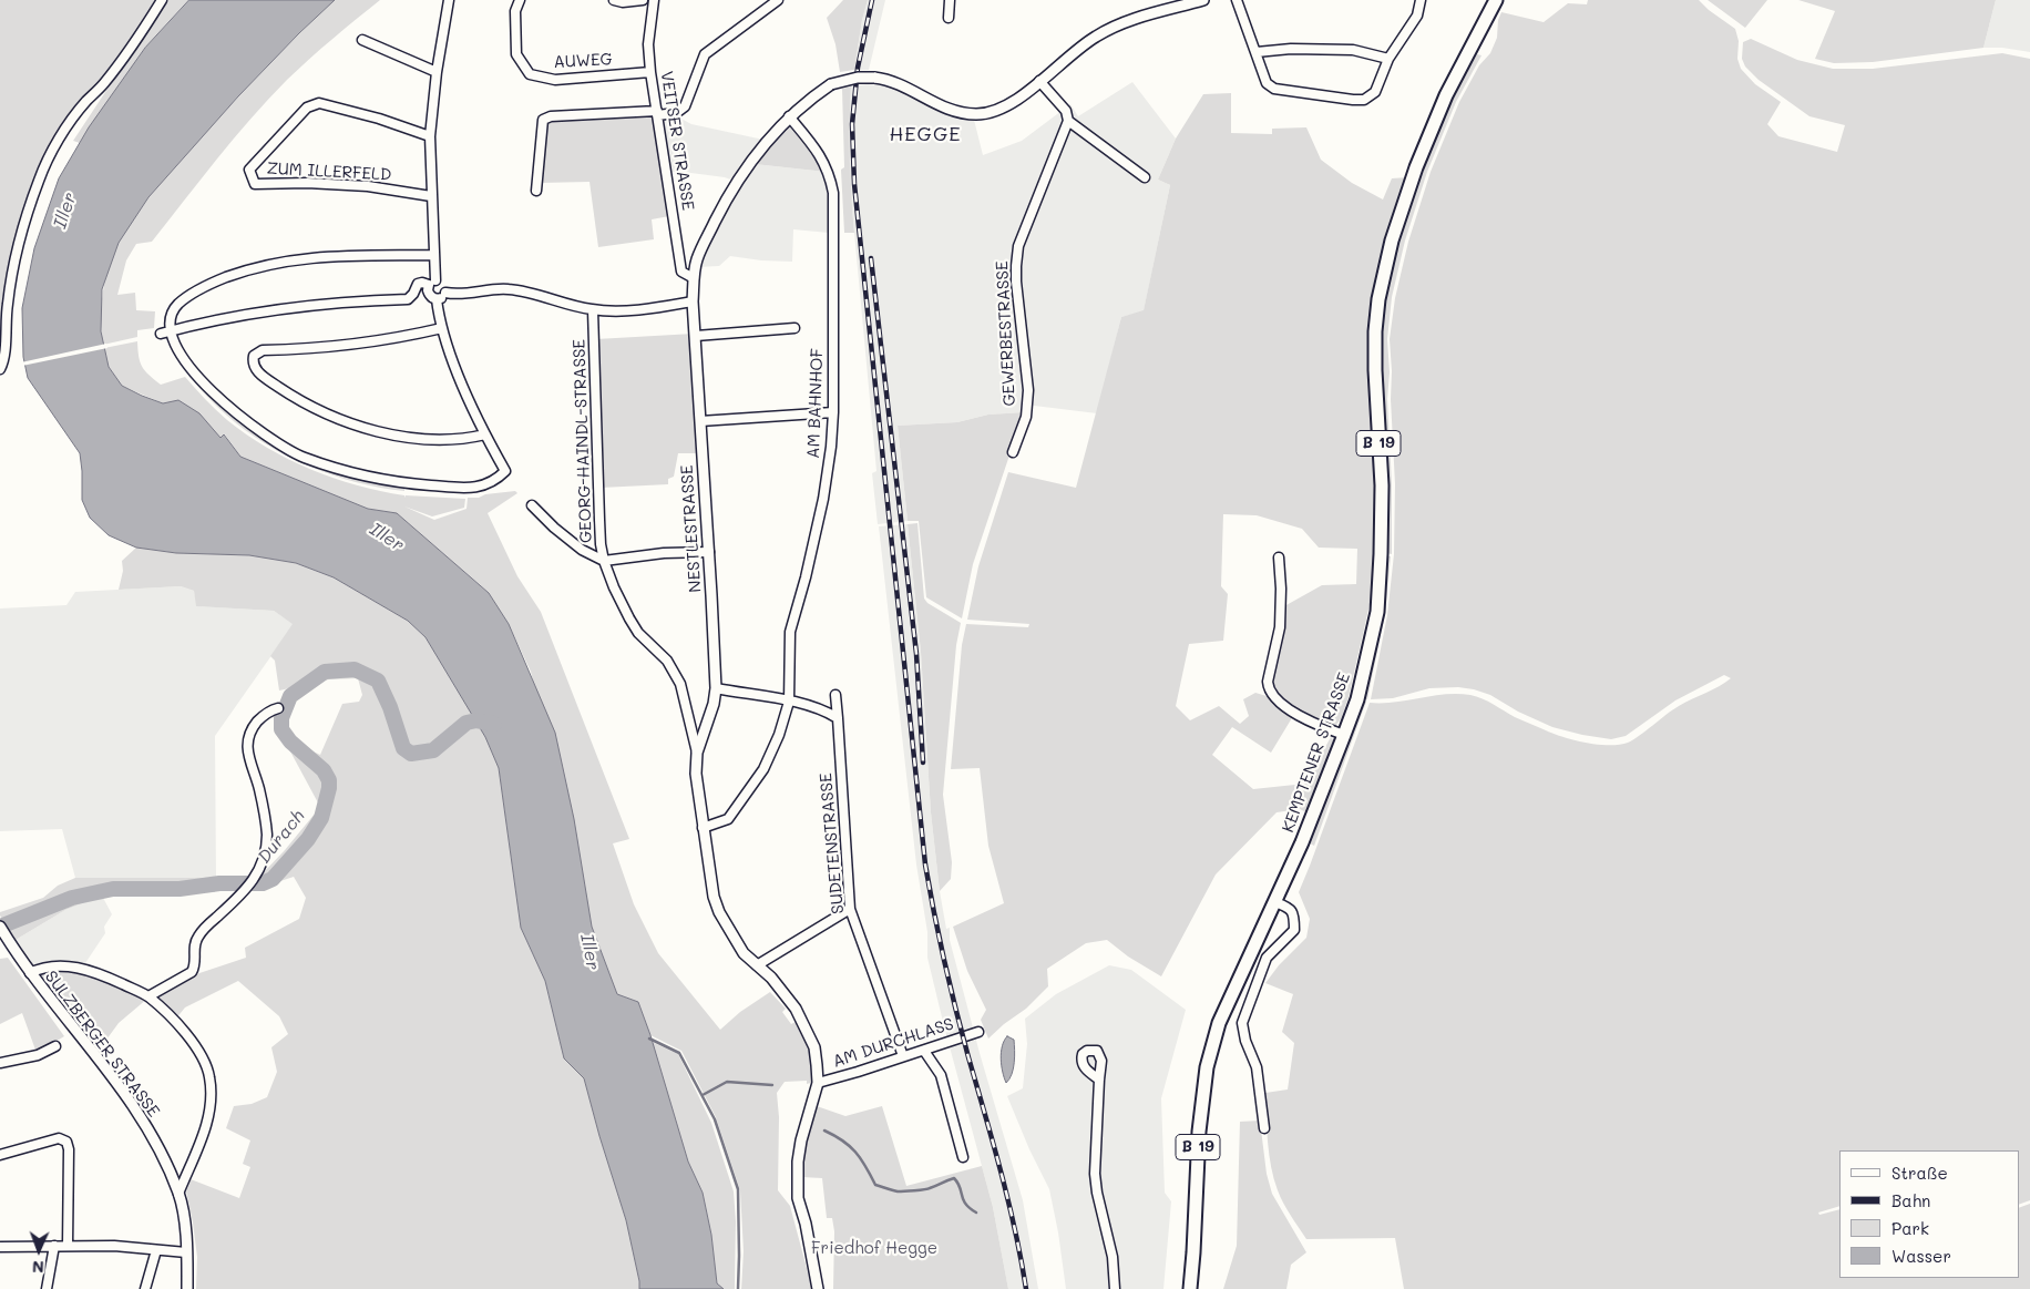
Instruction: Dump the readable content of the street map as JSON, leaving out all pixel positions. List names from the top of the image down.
{
  "streets": {
    "main road": ["B 19", "KEMPTENER STRASSE"],
    "street": [
      "AUWEG",
      "VEITSER STRASSE",
      "ZUM ILLERFELD",
      "GEWERBESTRASSE",
      "AM BAHNHOF",
      "GEORG-HAINDL-STRASSE",
      "NESTLESTRASSE",
      "SUDETENSTRASSE",
      "AM DURCHLASS",
      "SULZBERGER STRASSE"
    ]
  },
  "crossings": [
    ["AUWEG", "VEITSER STRASSE"],
    ["VEITSER STRASSE", "NESTLESTRASSE"],
    ["AM BAHNHOF", "GEORG-HAINDL-STRASSE"],
    ["AM BAHNHOF", "NESTLESTRASSE"],
    ["GEORG-HAINDL-STRASSE", "NESTLESTRASSE"],
    ["GEORG-HAINDL-STRASSE", "AM DURCHLASS"],
    ["SUDETENSTRASSE", "AM DURCHLASS"]
  ],
  "districts": ["HEGGE"],
  "water": ["Iller", "Durach"],
  "parks": ["Friedhof Hegge"],
  "legend": [
    "Straße",
    "Bahn",
    "Park",
    "Wasser"
  ],
  "north": "bottom"
}
